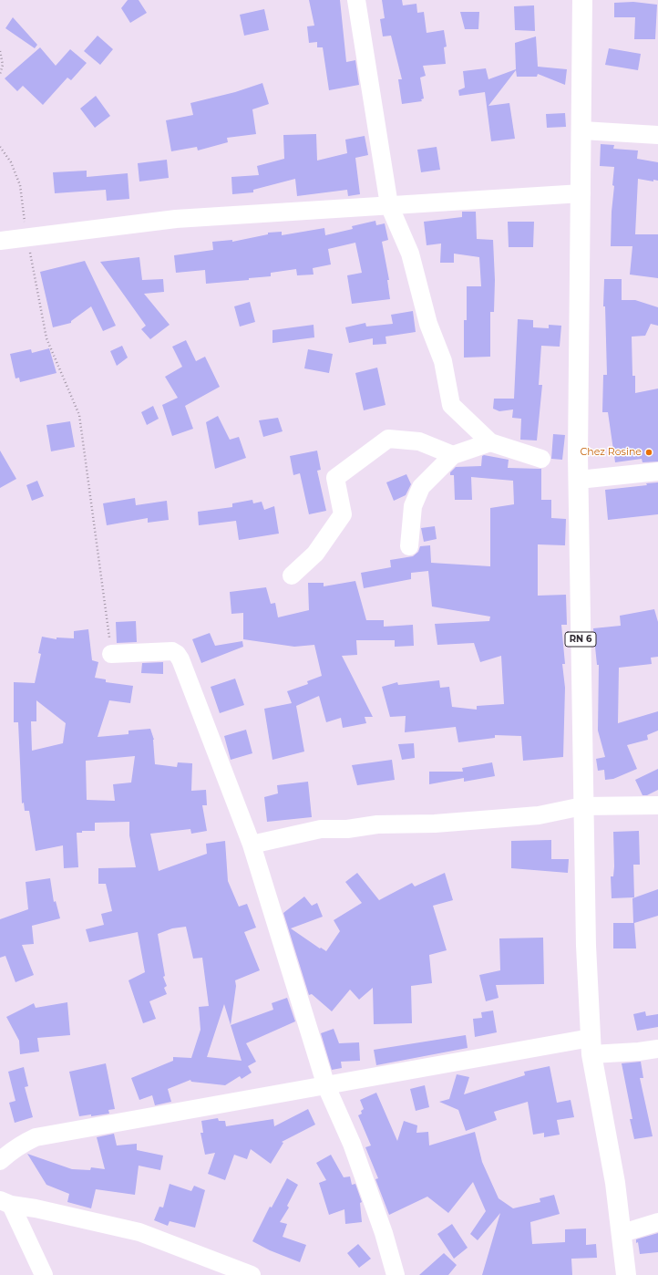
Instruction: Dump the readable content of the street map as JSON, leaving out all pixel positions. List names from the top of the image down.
{
  "streets": {
    "main road": ["RN 6"]
  },
  "places": ["Chez Rosine"]
}
